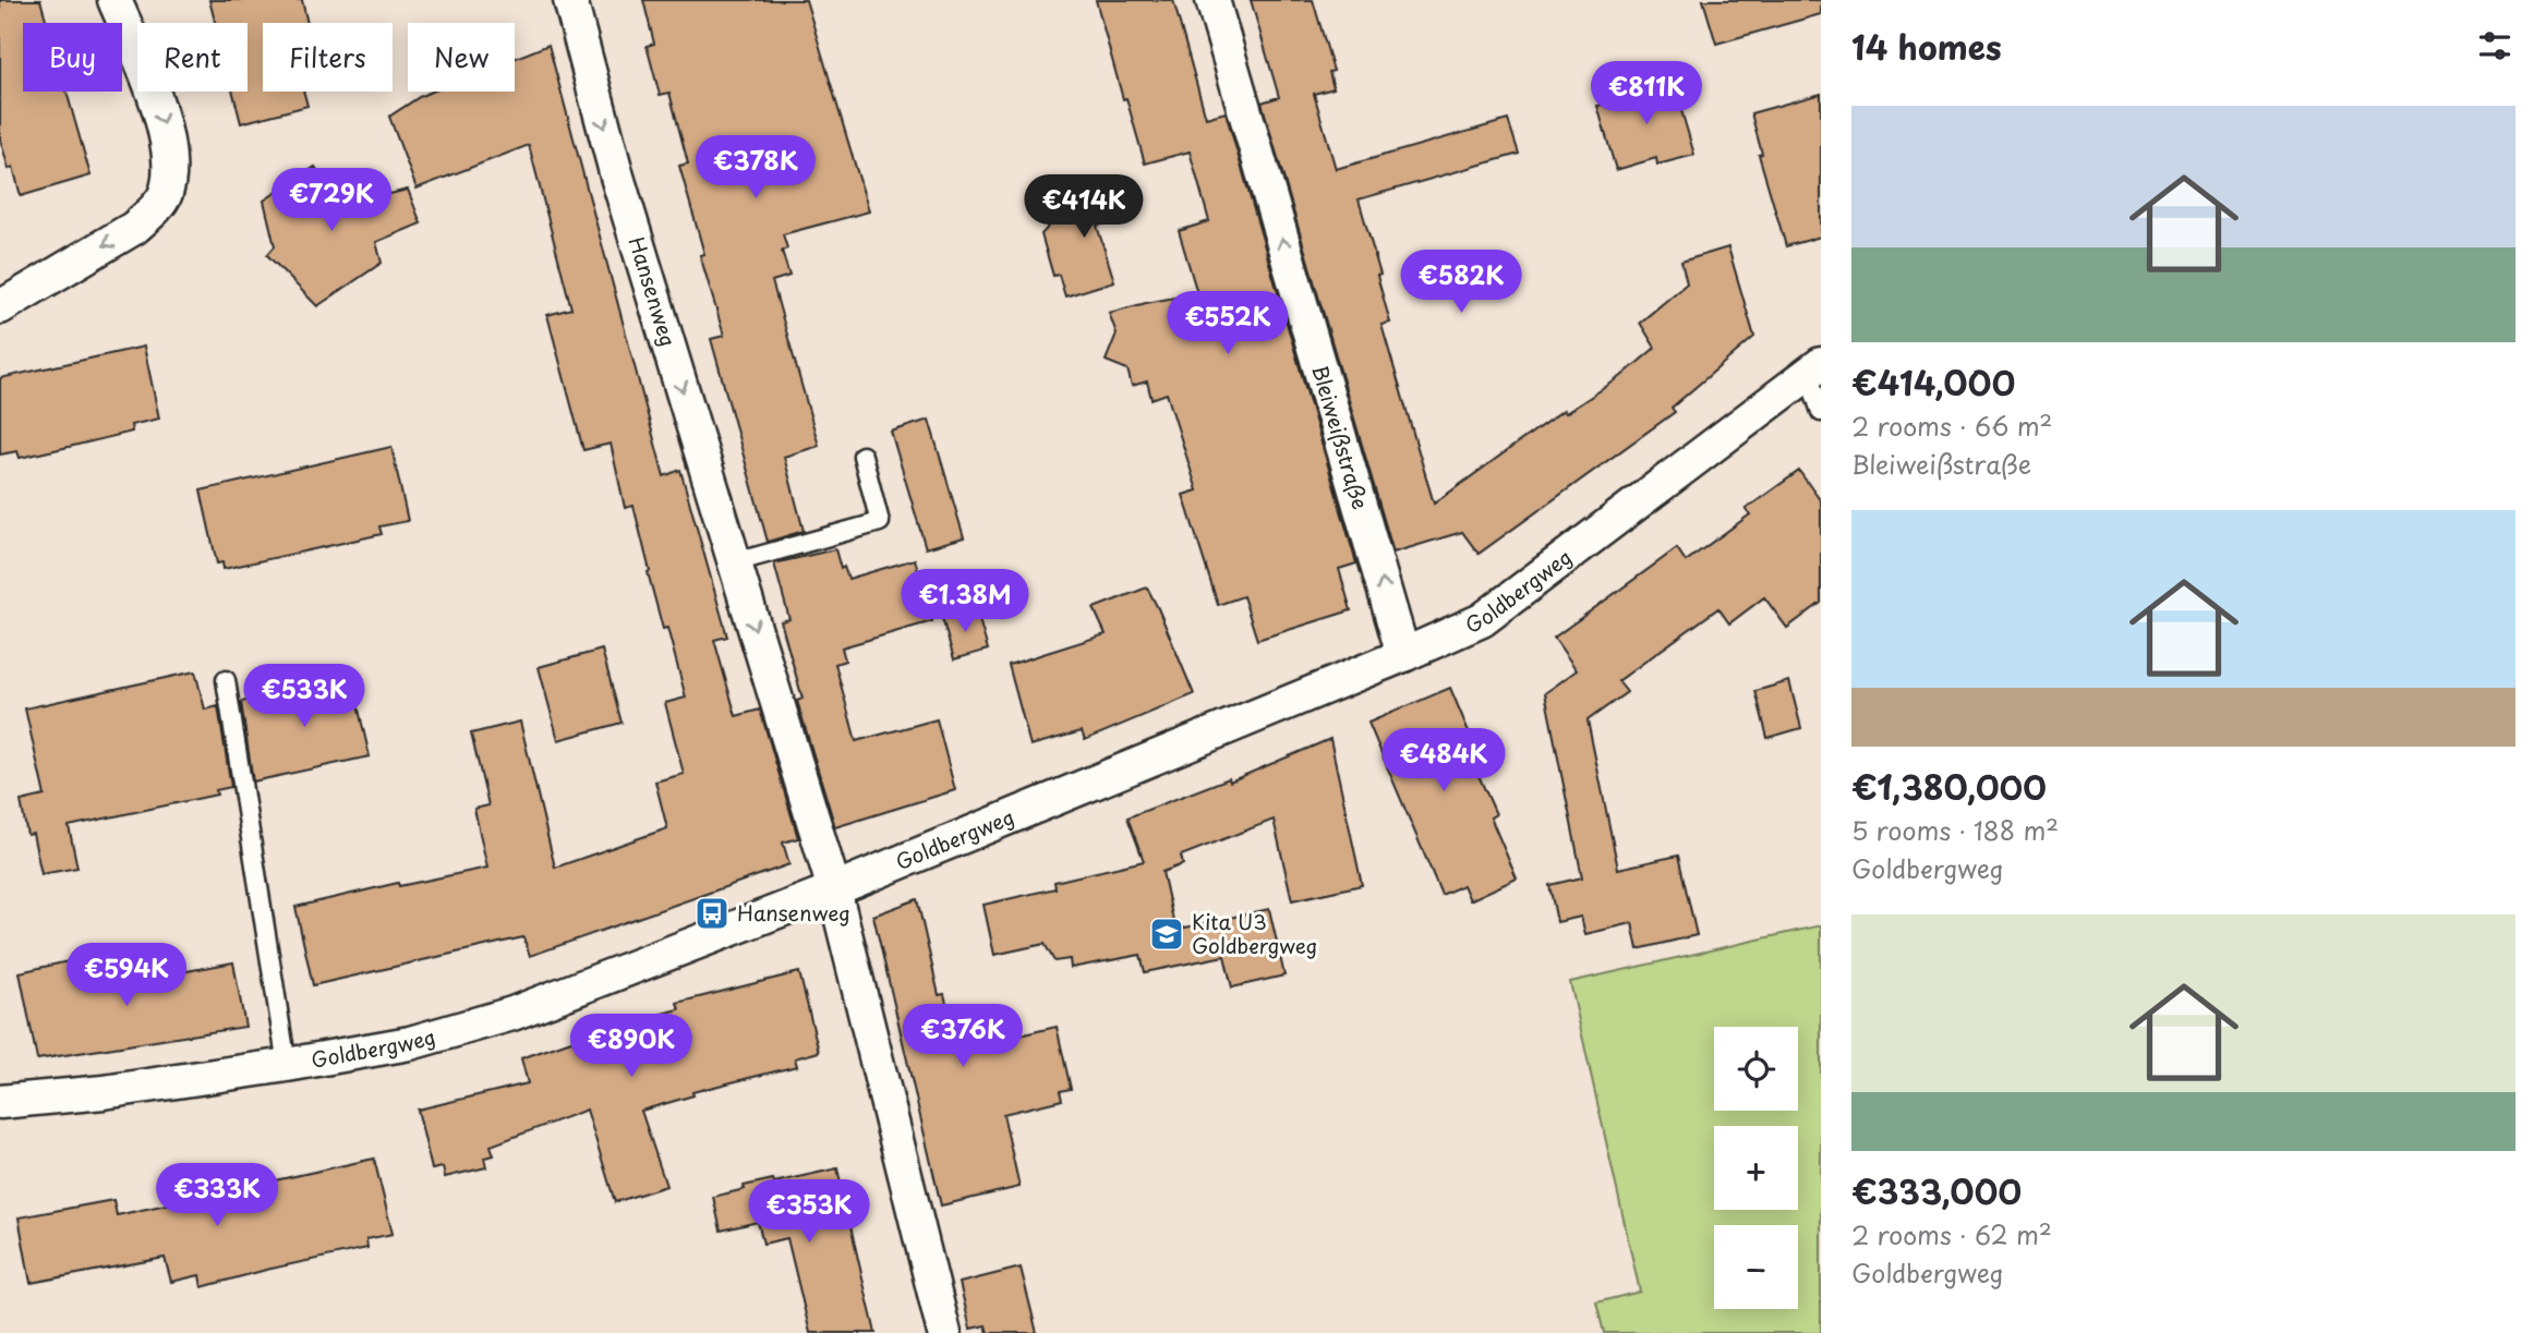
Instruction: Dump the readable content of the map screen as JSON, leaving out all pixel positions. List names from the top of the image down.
{
  "streets": {
    "street": ["Hansenweg", "Bleiweißstraße", "Goldbergweg"]
  },
  "crossings": [
    ["Hansenweg", "Goldbergweg"],
    ["Bleiweißstraße", "Goldbergweg"]
  ],
  "one_way": ["Hansenweg", "Bleiweißstraße"],
  "places": {
    "bus stop": ["Hansenweg"],
    "school or university": ["Kita U3 Goldbergweg"]
  },
  "page": {
    "heading": "14 homes",
    "chip": [
      "Buy",
      "Rent",
      "Filters",
      "New"
    ],
    "price": [
      "€811K",
      "€378K",
      "€729K",
      "€414K",
      "€582K",
      "€552K",
      "€1.38M",
      "€533K",
      "€484K",
      "€594K",
      "€376K",
      "€890K",
      "€333K",
      "€353K"
    ],
    "list": [
      {
        "name": "€414,000",
        "note": "2 rooms · 66 m² · Bleiweißstraße"
      },
      {
        "name": "€1,380,000",
        "note": "5 rooms · 188 m² · Goldbergweg"
      },
      {
        "name": "€333,000",
        "note": "2 rooms · 62 m² · Goldbergweg"
      }
    ],
    "map_buttons": ["+", "−"]
  }
}
